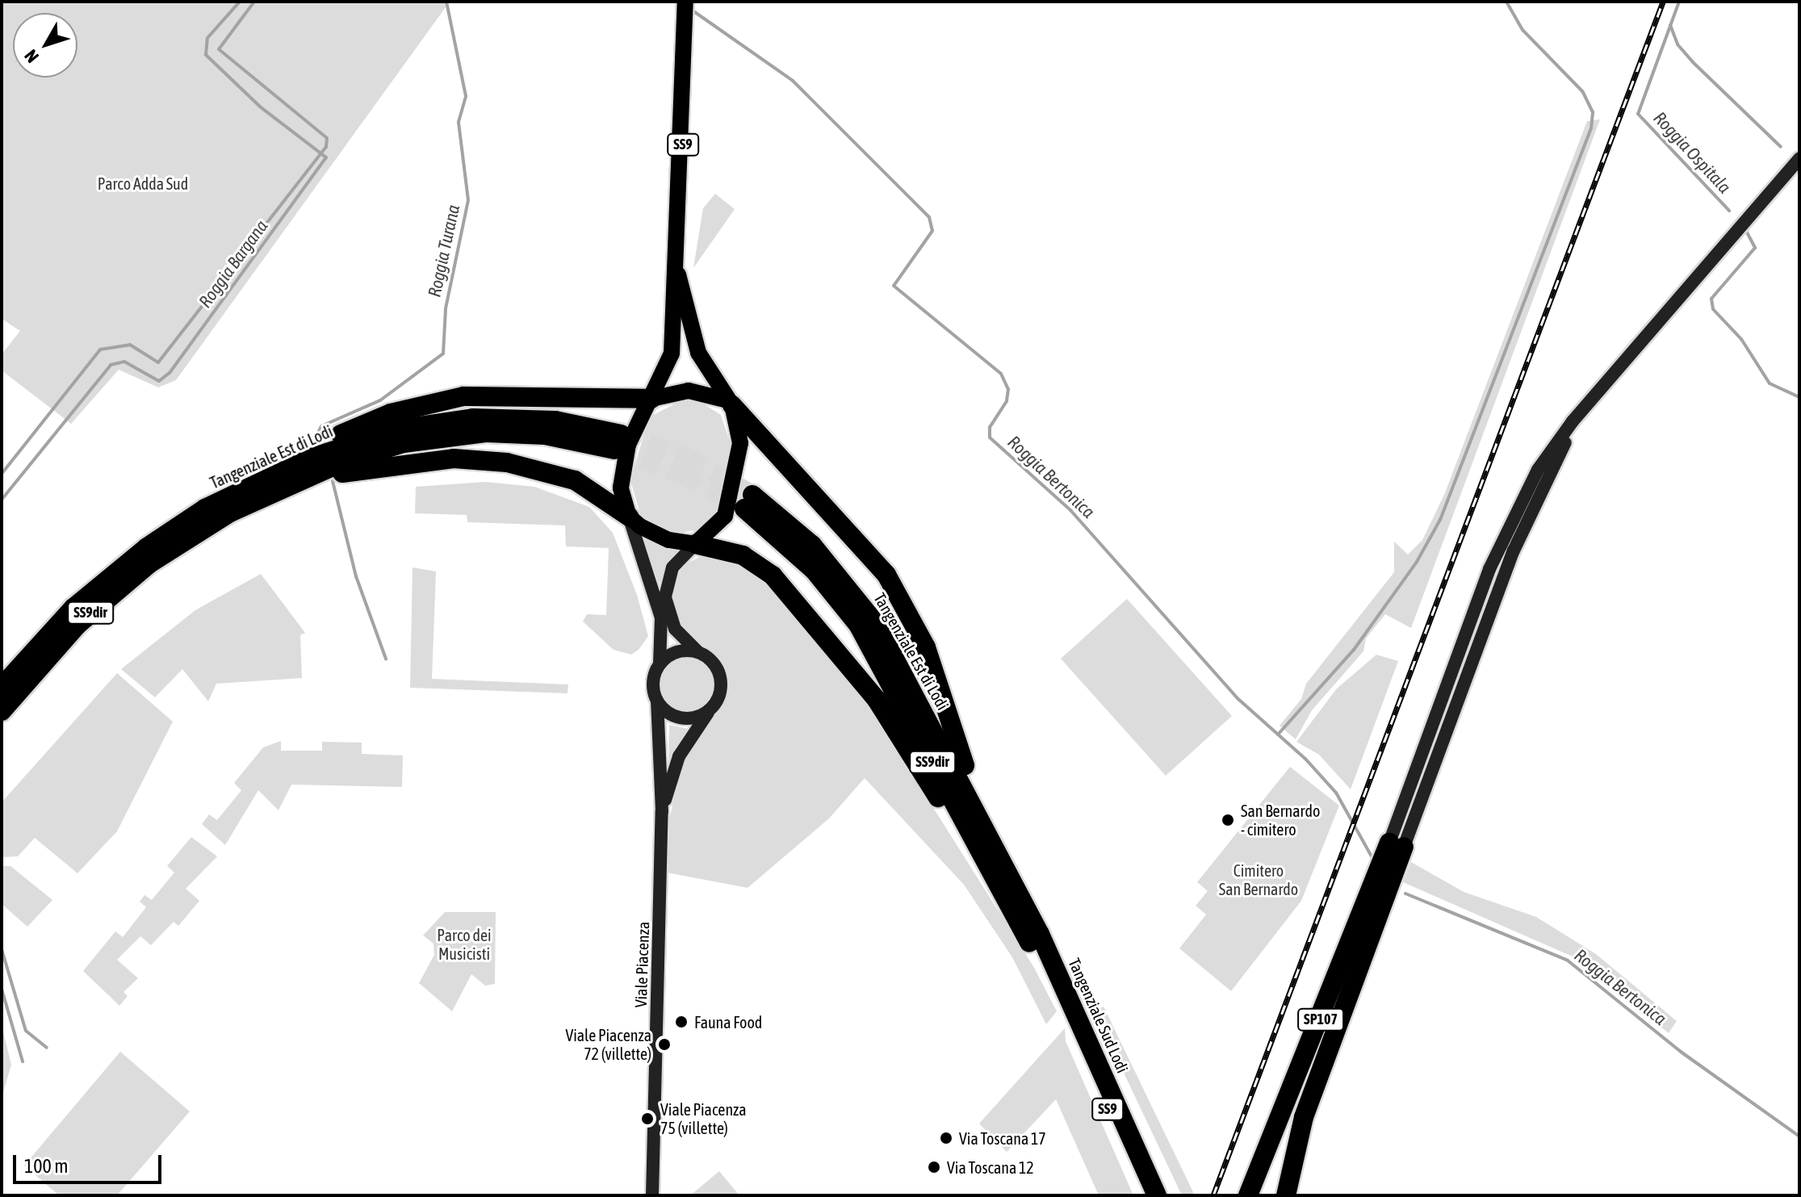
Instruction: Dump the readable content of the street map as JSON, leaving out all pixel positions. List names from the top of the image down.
{
  "streets": {
    "highway": [
      "SS9",
      "Tangenziale Est di Lodi",
      "SS9dir",
      "Tangenziale Sud Lodi",
      "SP107"
    ],
    "street": ["Viale Piacenza"]
  },
  "crossings": [
    ["Tangenziale Est di Lodi", "Tangenziale Sud Lodi"]
  ],
  "water": [
    "Roggia Ospitala",
    "Roggia Turana",
    "Roggia Bargana",
    "Roggia Bertonica"
  ],
  "parks": ["Parco Adda Sud", "Cimitero San Bernardo", "Parco dei Musicisti"],
  "places": [
    "San Bernardo - cimitero",
    "Fauna Food",
    "Viale Piacenza 72 (villette)",
    "Viale Piacenza 75 (villette)",
    "Via Toscana 17",
    "Via Toscana 12"
  ],
  "scale_bar": "100 m",
  "north": "bottom left"
}
